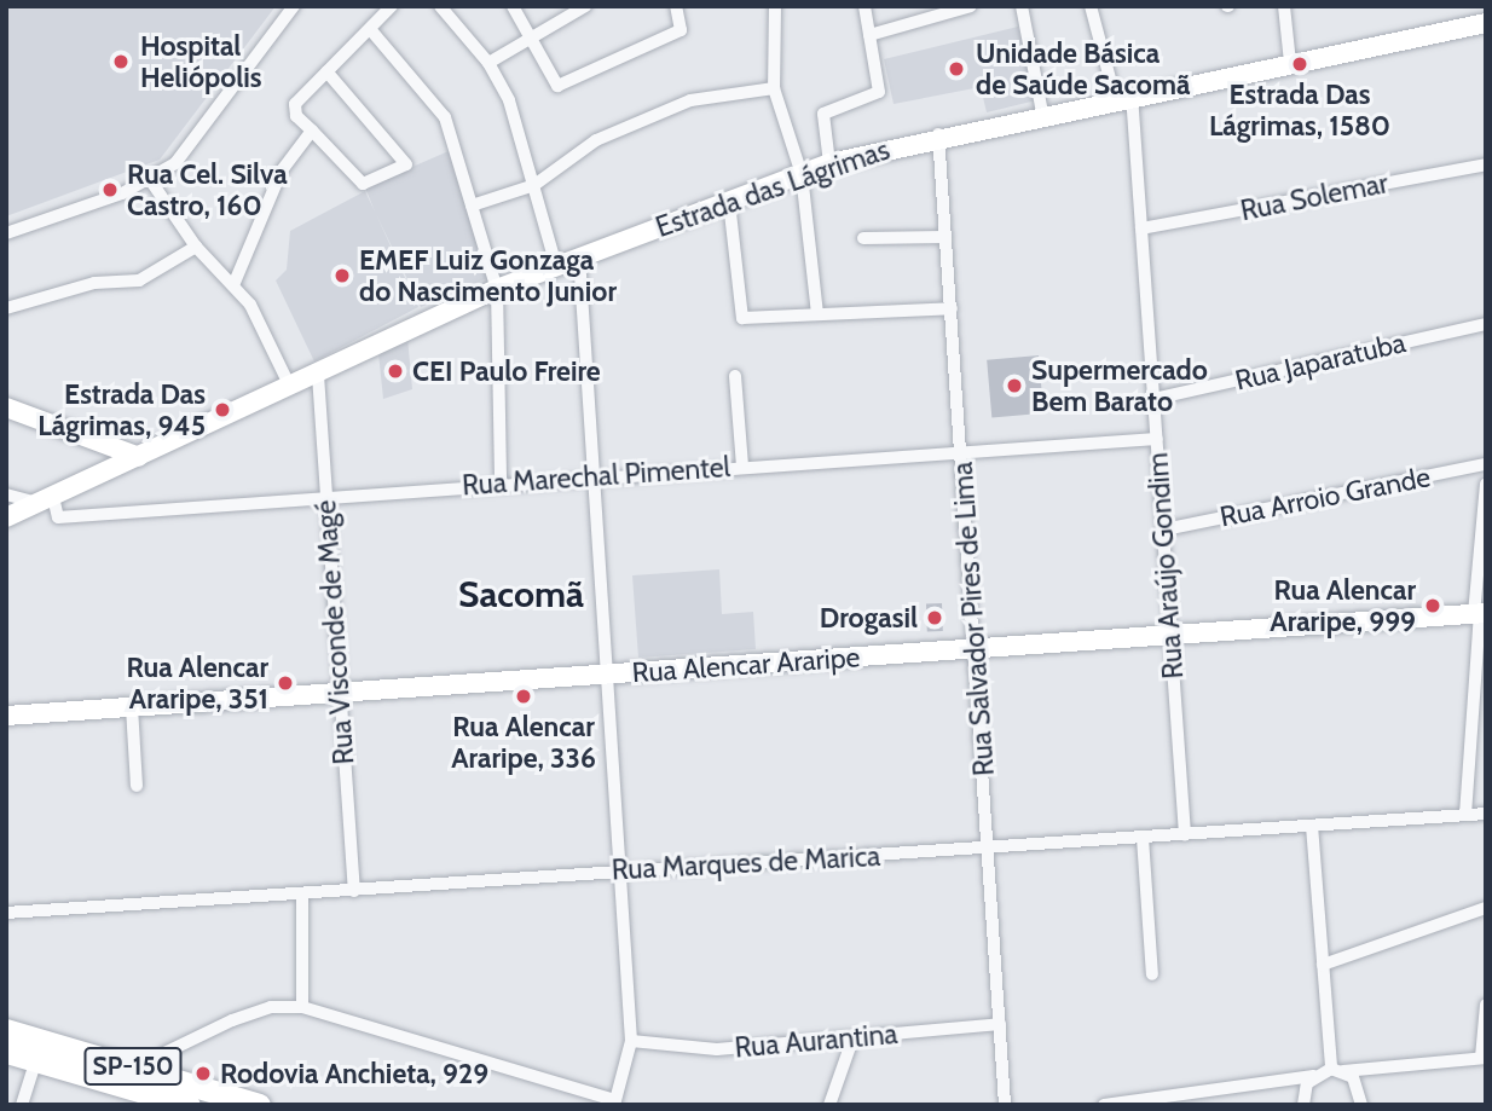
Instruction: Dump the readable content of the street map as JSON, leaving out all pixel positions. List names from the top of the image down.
{
  "streets": {
    "highway": ["SP-150"],
    "street": [
      "Estrada das Lágrimas",
      "Rua Solemar",
      "Rua Japaratuba",
      "Rua Marechal Pimentel",
      "Rua Arroio Grande",
      "Rua Araújo Gondim",
      "Rua Salvador Pires de Lima",
      "Rua Visconde de Magé",
      "Rua Alencar Araripe",
      "Rua Marques de Marica",
      "Rua Aurantina"
    ]
  },
  "crossings": [
    ["Estrada das Lágrimas", "Rua Marechal Pimentel"],
    ["Estrada das Lágrimas", "Rua Araújo Gondim"],
    ["Estrada das Lágrimas", "Rua Salvador Pires de Lima"],
    ["Estrada das Lágrimas", "Rua Visconde de Magé"],
    ["Rua Solemar", "Rua Araújo Gondim"],
    ["Rua Japaratuba", "Rua Araújo Gondim"],
    ["Rua Marechal Pimentel", "Rua Araújo Gondim"],
    ["Rua Marechal Pimentel", "Rua Salvador Pires de Lima"],
    ["Rua Marechal Pimentel", "Rua Visconde de Magé"],
    ["Rua Arroio Grande", "Rua Araújo Gondim"],
    ["Rua Araújo Gondim", "Rua Alencar Araripe"],
    ["Rua Araújo Gondim", "Rua Marques de Marica"],
    ["Rua Salvador Pires de Lima", "Rua Alencar Araripe"],
    ["Rua Salvador Pires de Lima", "Rua Marques de Marica"],
    ["Rua Salvador Pires de Lima", "Rua Aurantina"],
    ["Rua Visconde de Magé", "Rua Alencar Araripe"],
    ["Rua Visconde de Magé", "Rua Marques de Marica"]
  ],
  "districts": ["Sacomã"],
  "places": [
    "Hospital Heliópolis",
    "Estrada Das Lágrimas, 1580",
    "Unidade Básica de Saúde Sacomã",
    "Rua Cel. Silva Castro, 160",
    "EMEF Luiz Gonzaga do Nascimento Junior",
    "CEI Paulo Freire",
    "Supermercado Bem Barato",
    "Estrada Das Lágrimas, 945",
    "Rua Alencar Araripe, 999",
    "Drogasil",
    "Rua Alencar Araripe, 351",
    "Rua Alencar Araripe, 336",
    "Rodovia Anchieta, 929"
  ]
}
